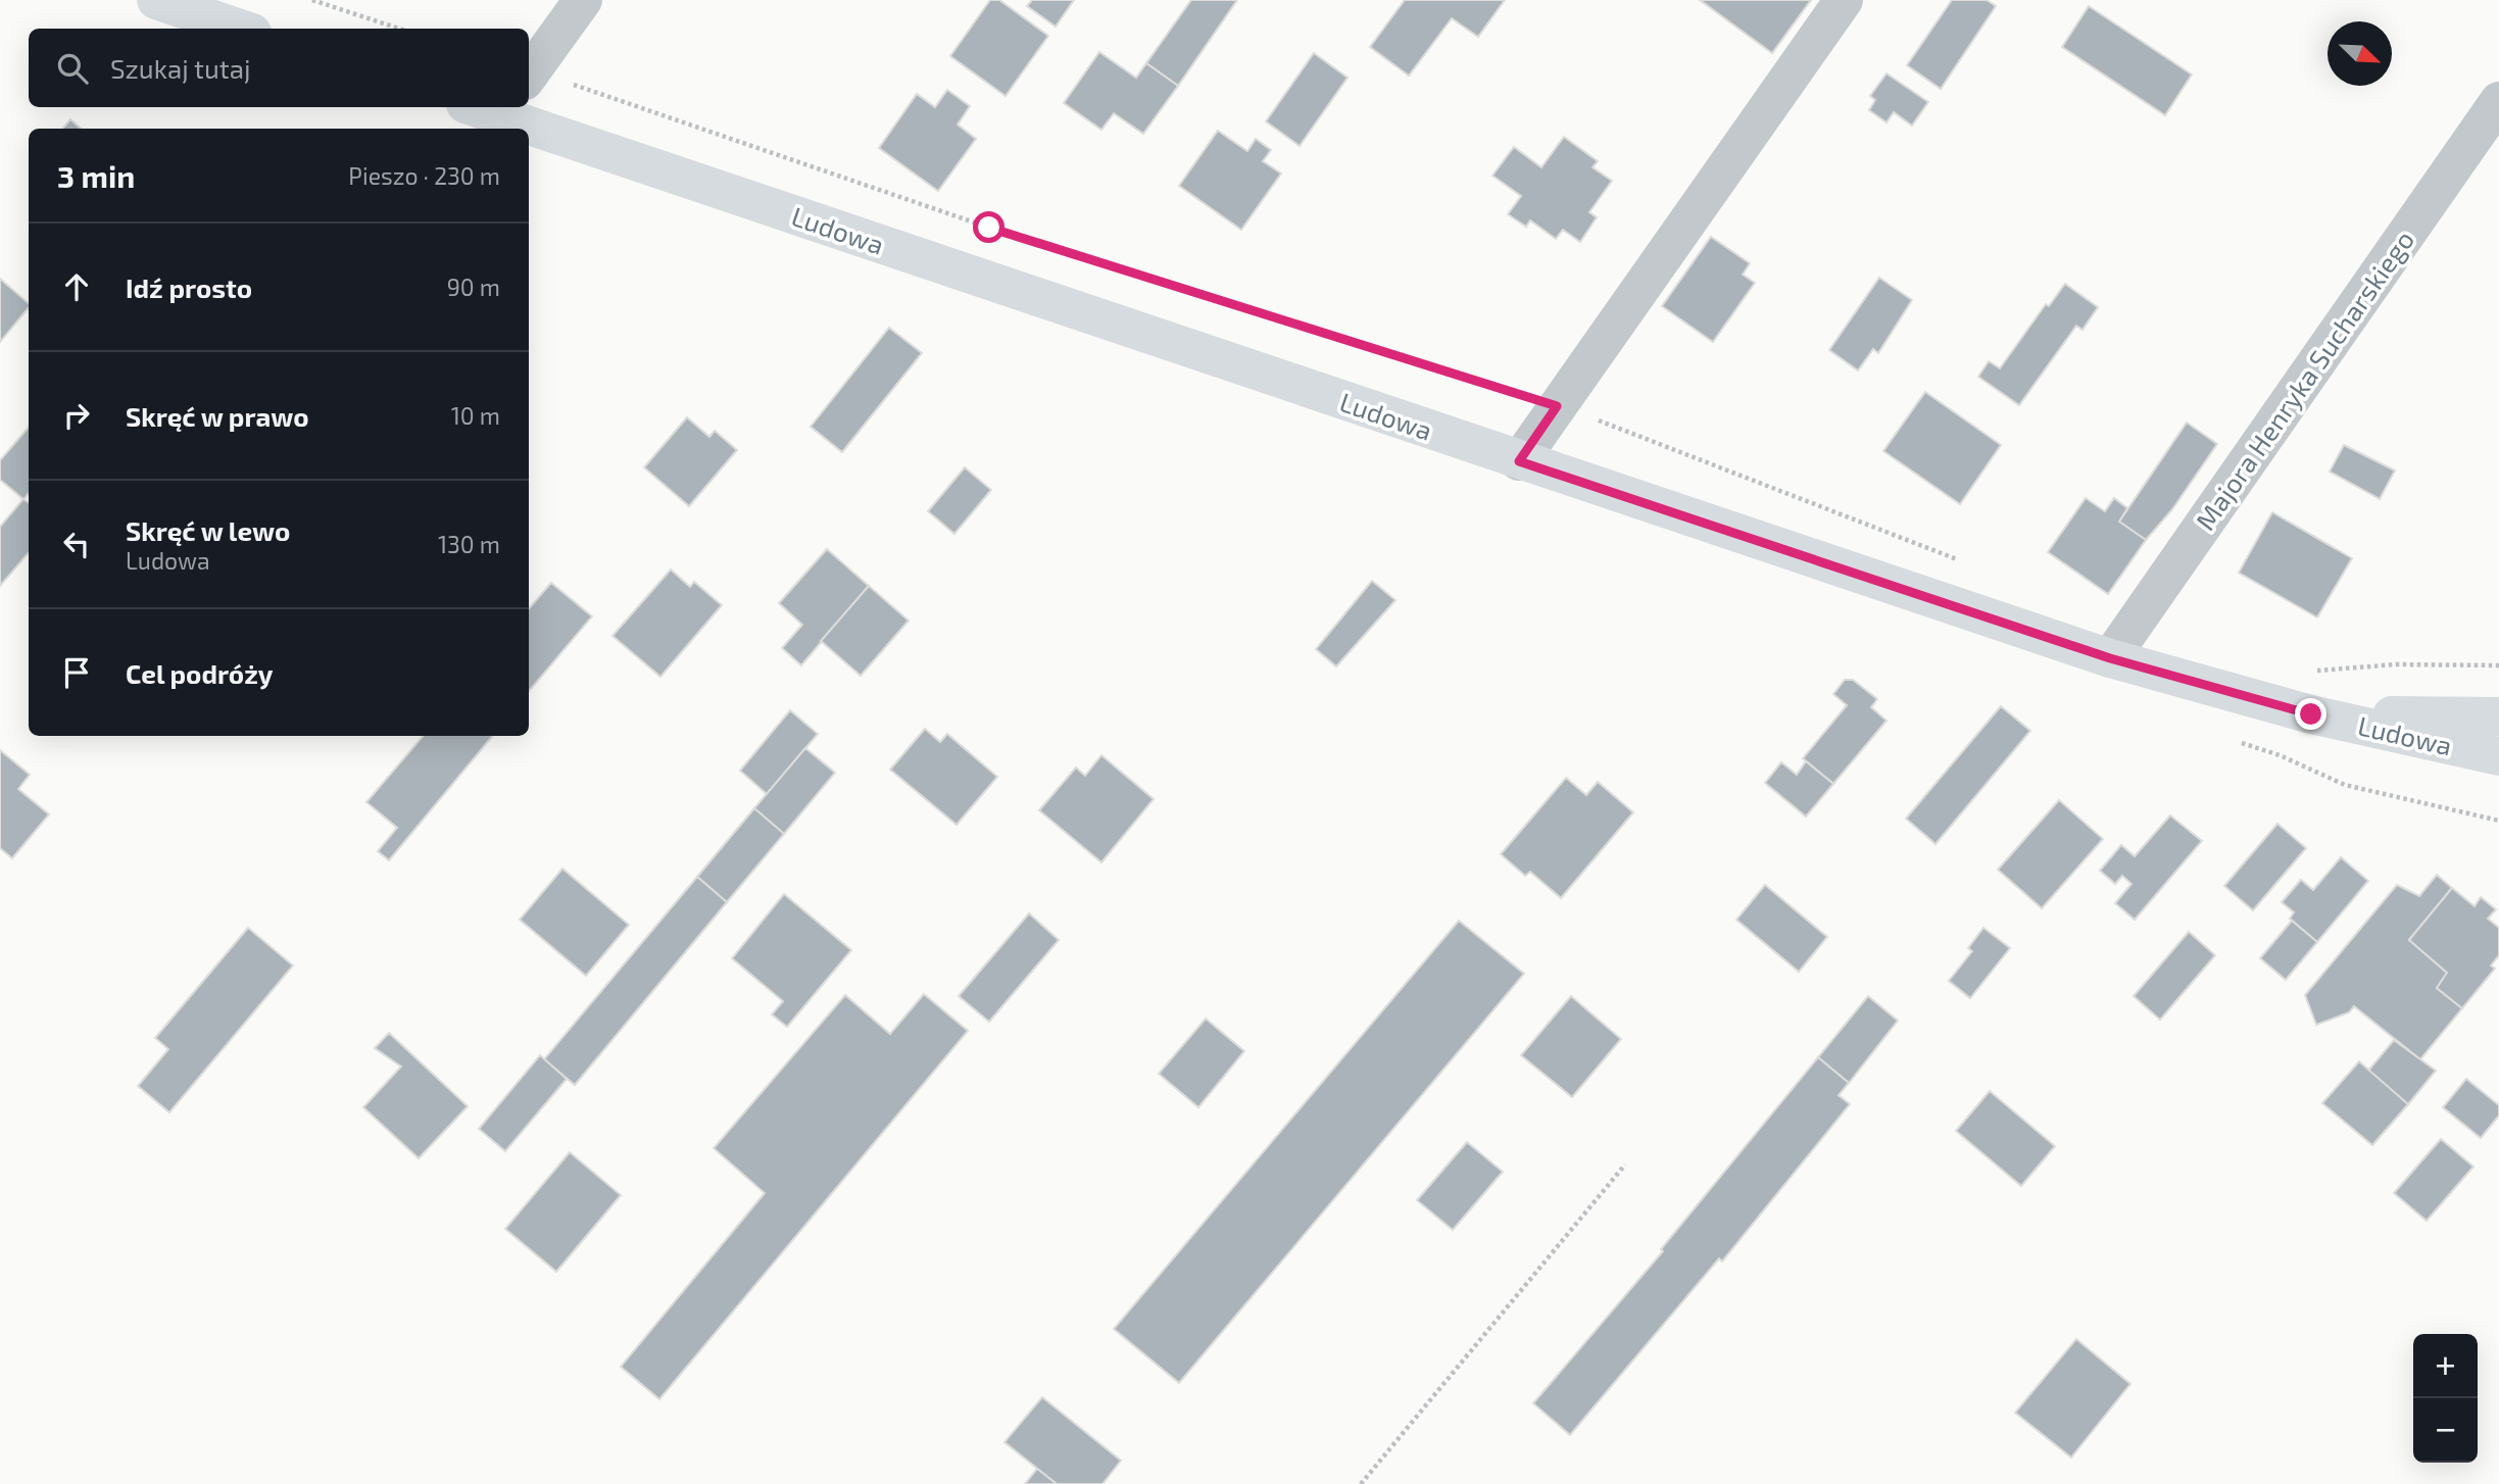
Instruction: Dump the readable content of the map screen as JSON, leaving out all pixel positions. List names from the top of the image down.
{
  "streets": {
    "main road": ["Ludowa"],
    "street": ["Majora Henryka Sucharskiego"]
  },
  "crossings": [
    ["Ludowa", "Majora Henryka Sucharskiego"]
  ],
  "north": "bottom right",
  "page": {
    "search": "Szukaj tutaj",
    "heading": ["3 min", "Pieszo · 230 m"],
    "list": [
      ["Idź prosto", "90 m"],
      ["Skręć w prawo", "10 m"],
      ["Skręć w lewo", "Ludowa", "130 m"],
      "Cel podróży"
    ],
    "map_buttons": ["+", "−"]
  }
}
